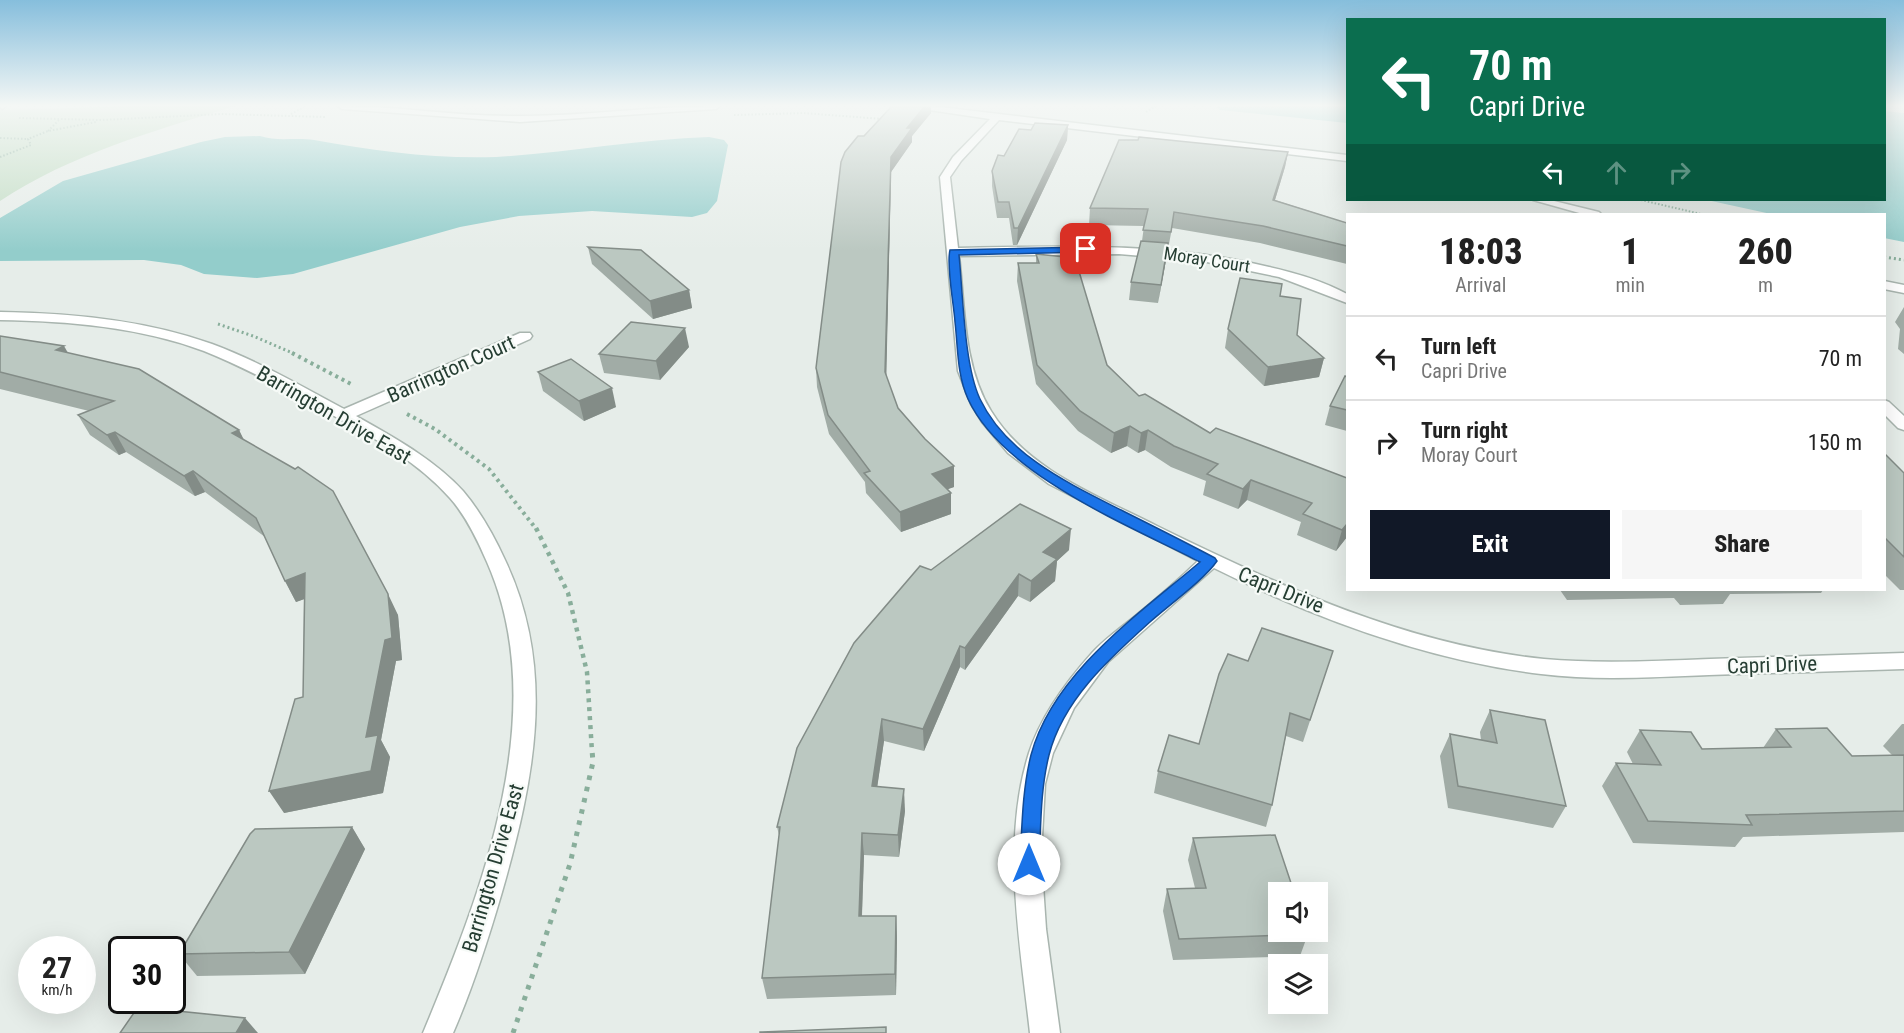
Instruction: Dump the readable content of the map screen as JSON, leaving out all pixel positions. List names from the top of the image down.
{
  "streets": {
    "street": [
      "Moray Court",
      "Barrington Court",
      "Barrington Drive East",
      "Capri Drive"
    ]
  },
  "crossings": [
    ["Moray Court", "Capri Drive"],
    ["Barrington Court", "Barrington Drive East"]
  ],
  "page": {
    "turn": ["70 m", "Capri Drive"],
    "eta": [
      "18:03",
      "Arrival",
      "1",
      "min",
      "260",
      "m"
    ],
    "list": [
      {
        "name": "Turn left",
        "note": "Capri Drive",
        "value": "70 m"
      },
      {
        "name": "Turn right",
        "note": "Moray Court",
        "value": "150 m"
      }
    ],
    "buttons": ["Exit", "Share"],
    "speed": "27 km/h",
    "limit": "30"
  }
}
